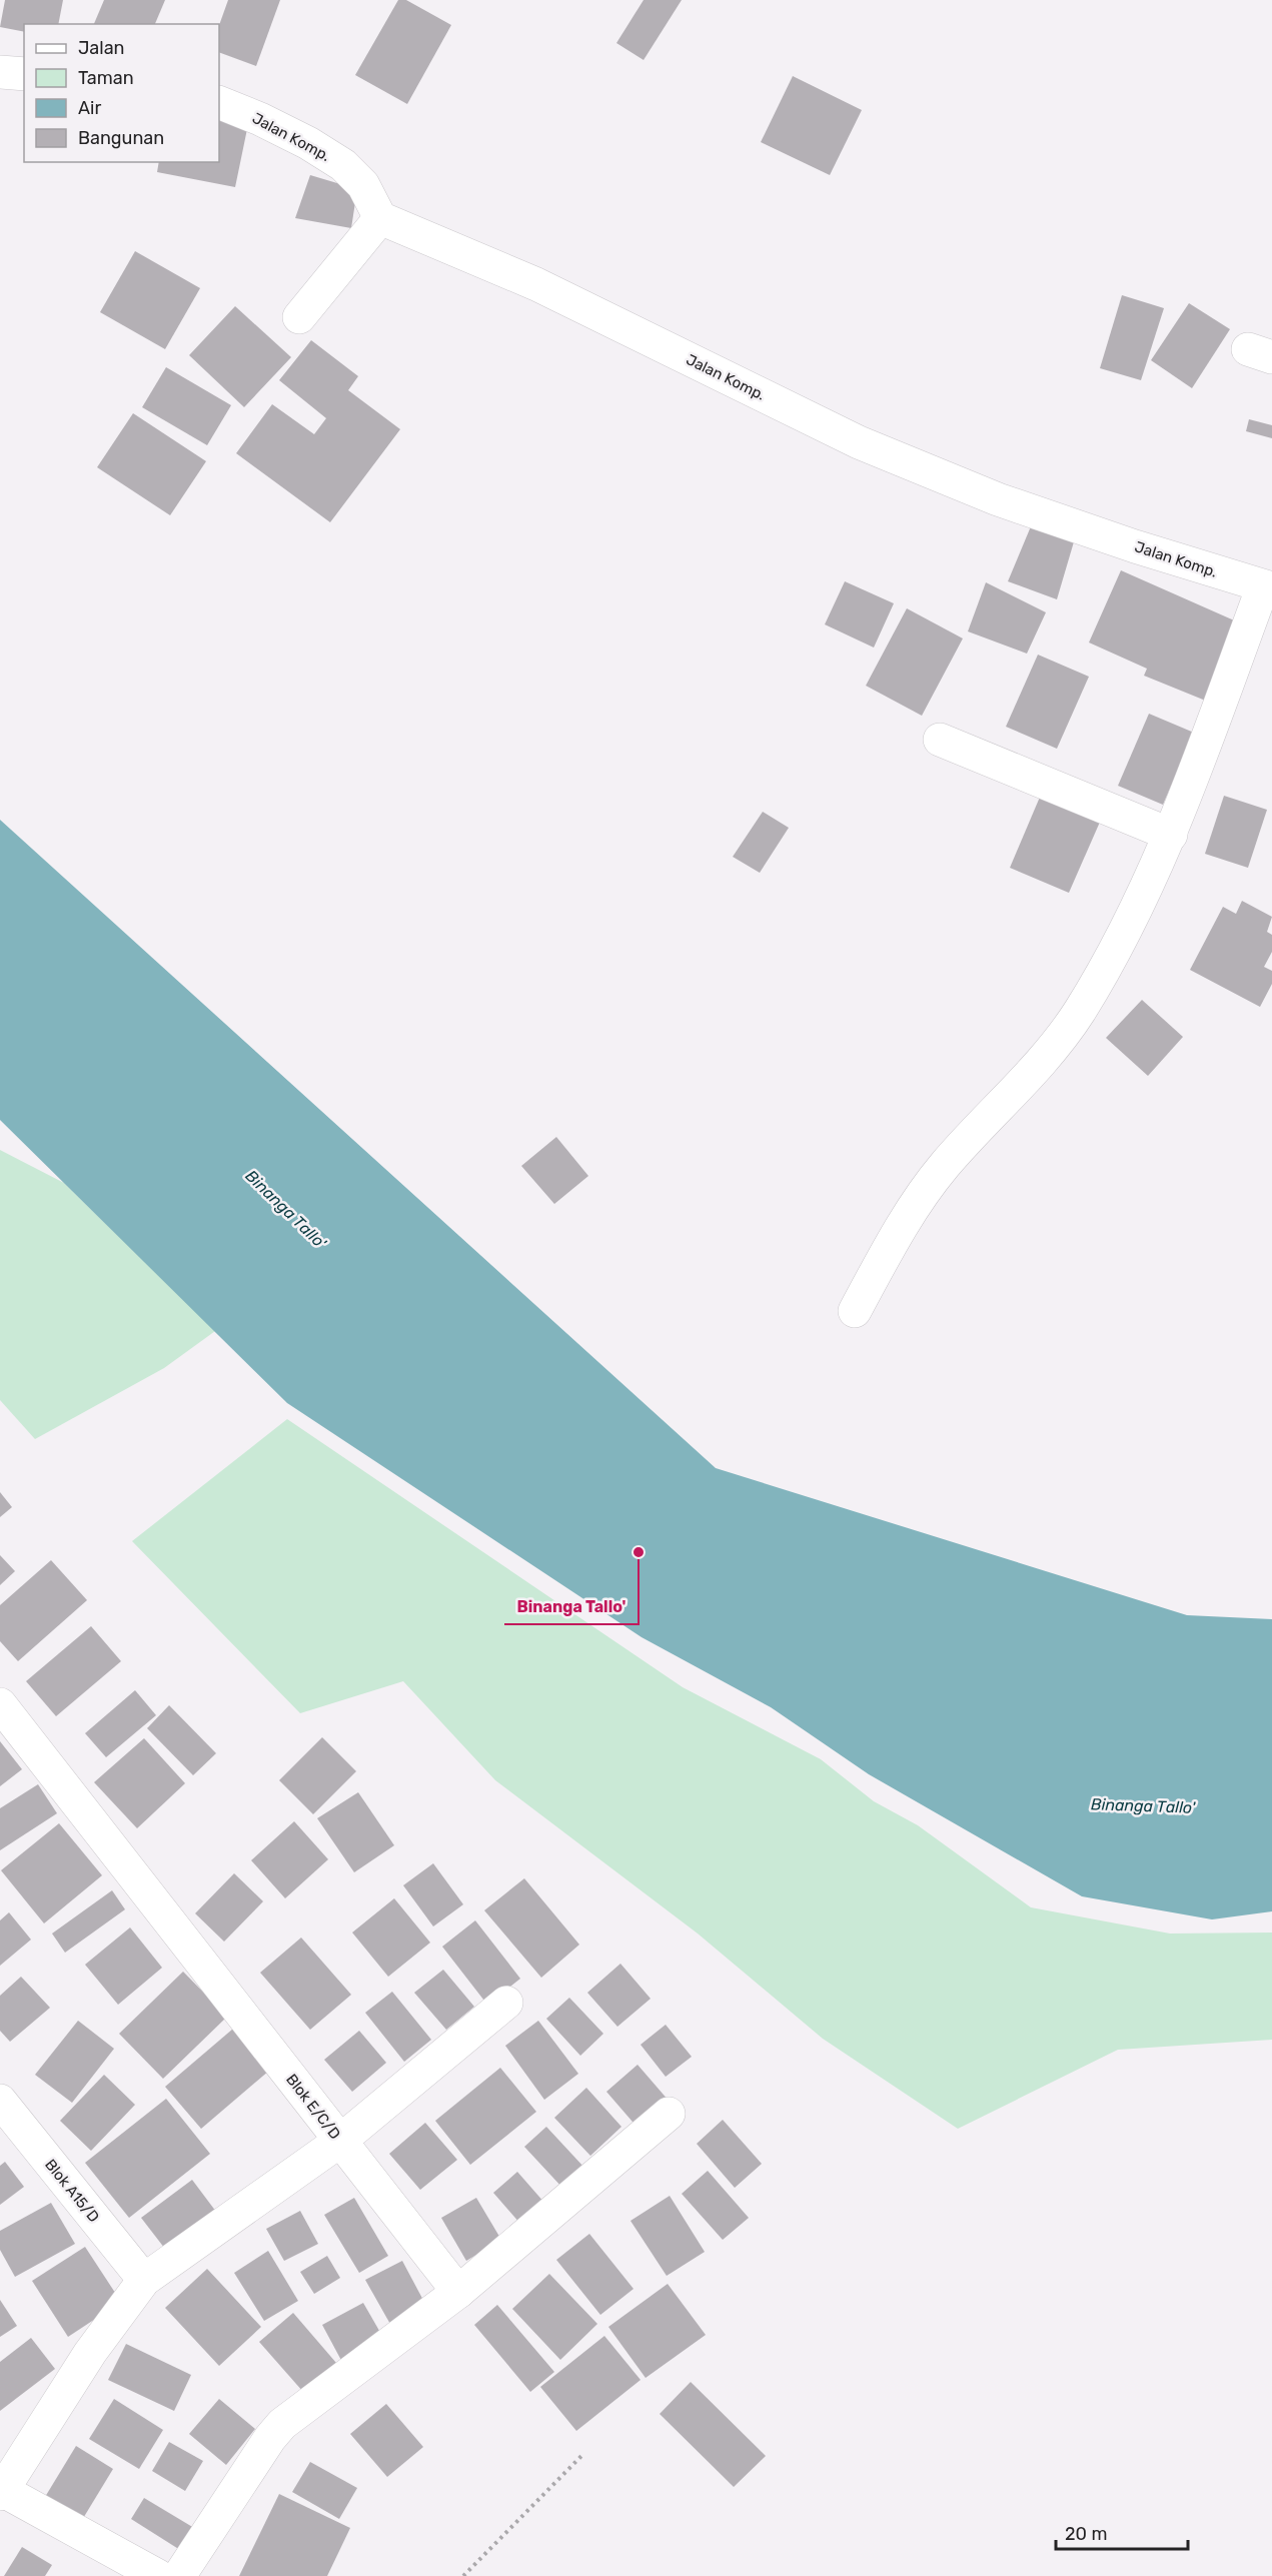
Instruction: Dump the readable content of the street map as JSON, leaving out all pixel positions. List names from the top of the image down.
{
  "streets": {
    "street": ["Jalan Komp.", "Blok E/C/D", "Blok A15/D"]
  },
  "water": ["Binanga Tallo'"],
  "places": ["Binanga Tallo'"],
  "legend": [
    "Jalan",
    "Taman",
    "Air",
    "Bangunan"
  ],
  "scale_bar": "20 m"
}
